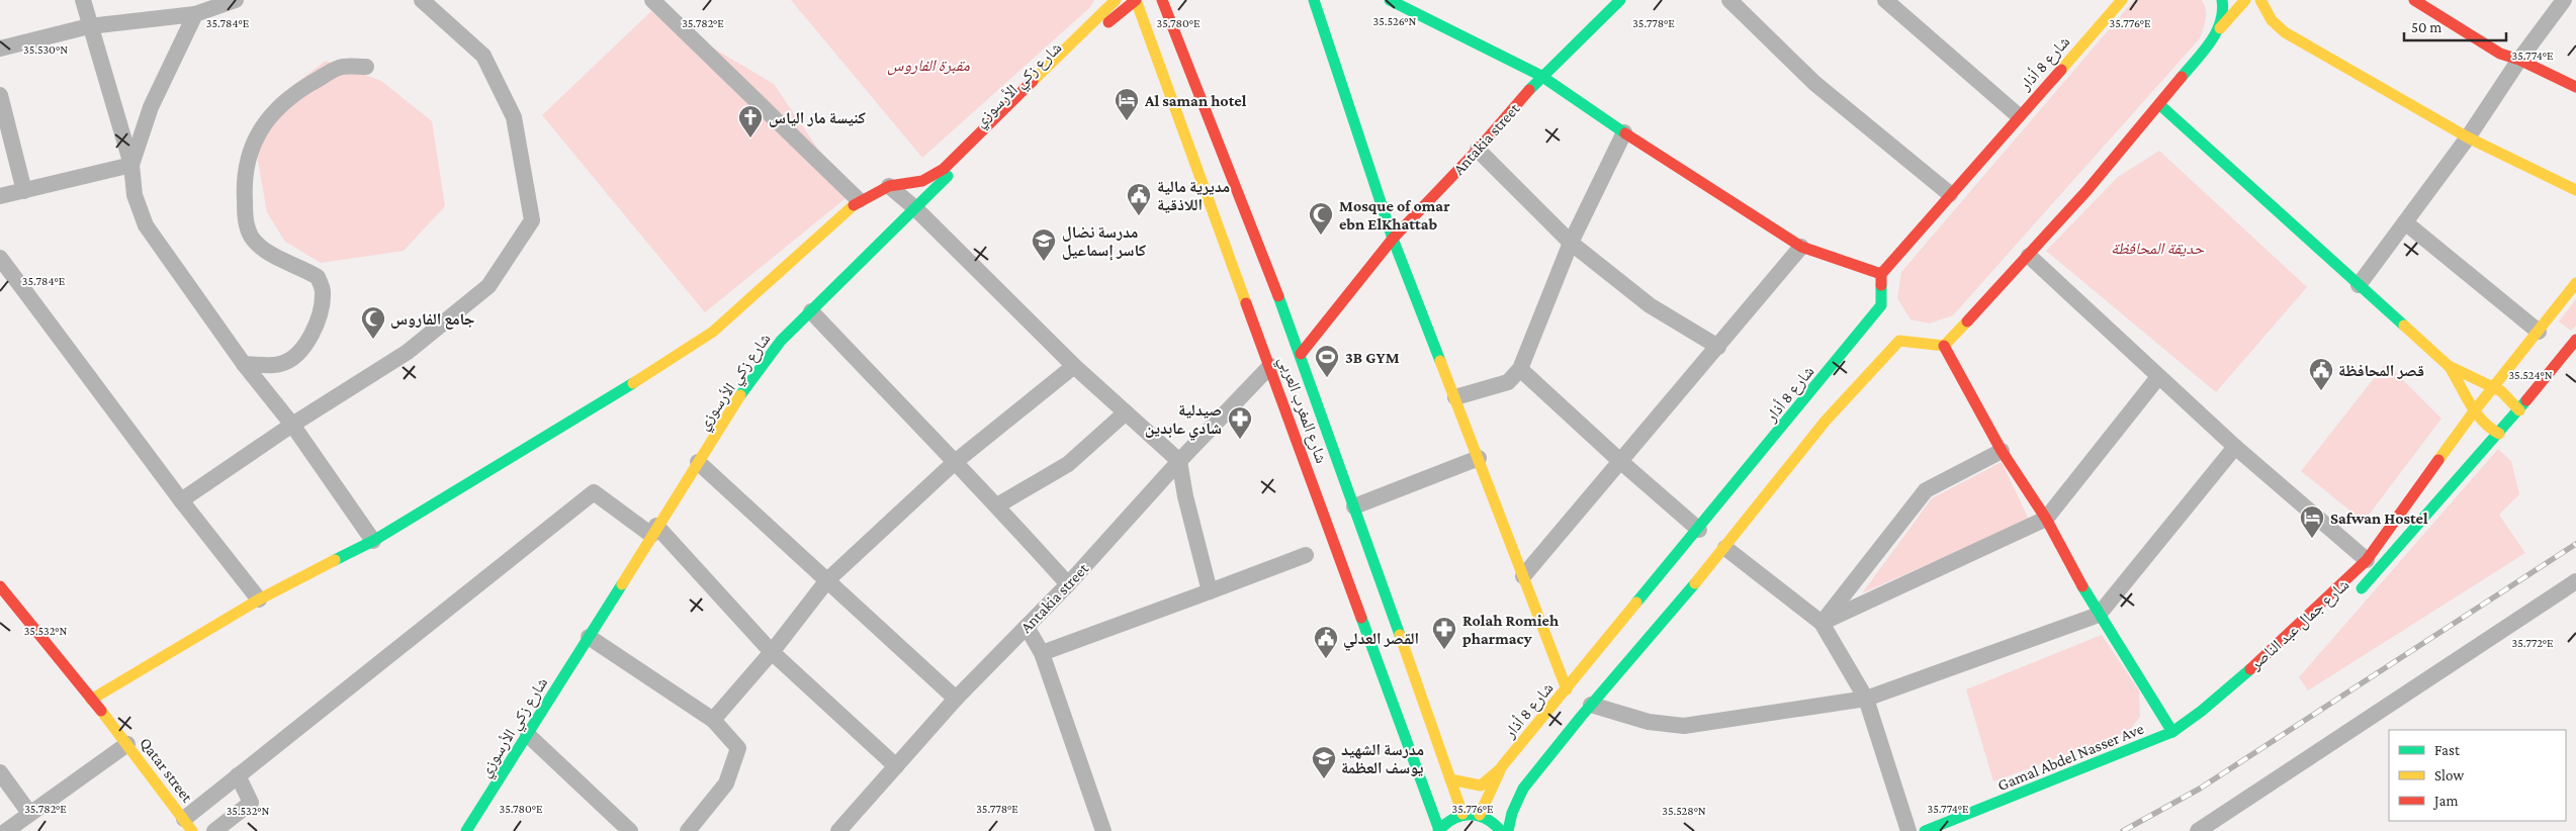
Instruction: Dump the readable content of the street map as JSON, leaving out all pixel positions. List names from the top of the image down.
{
  "streets": {
    "street": [
      "شارع 8 أذار",
      "شارع زكي الأرسوزي",
      "Antakia street",
      "شارع المغرب العربي",
      "شارع جمال عبد الناصر",
      "Gamal Abdel Nasser Ave",
      "Qatar street"
    ]
  },
  "crossings": [
    ["شارع زكي الأرسوزي", "شارع المغرب العربي"],
    ["Antakia street", "شارع المغرب العربي"],
    ["شارع جمال عبد الناصر", "Gamal Abdel Nasser Ave"]
  ],
  "parks": ["مقبرة الفاروس", "حديقة المحافظة"],
  "places": {
    "hotel": ["Al saman hotel", "Safwan Hostel"],
    "church": ["كنيسة مار الياس"],
    "public building": ["مديرية مالية اللاذقية", "قصر المحافظة", "القصر العدلي"],
    "mosque": ["Mosque of omar ebn ElKhattab", "جامع الفاروس"],
    "school or university": ["مدرسة نضال كاسر إسماعيل", "مدرسة الشهيد يوسف العظمة"],
    "sports": ["3B GYM"],
    "pharmacy": ["صيدلية شادي عابدين", "Rolah Romieh pharmacy"]
  },
  "legend": ["Fast", "Slow", "Jam"],
  "scale_bar": "50 m",
  "coordinates": [
    "35.526°N",
    "35.784°E",
    "35.782°E",
    "35.780°E",
    "35.778°E",
    "35.776°E",
    "35.530°N",
    "35.774°E",
    "35.524°N",
    "35.532°N",
    "35.772°E",
    "35.528°N"
  ]
}
